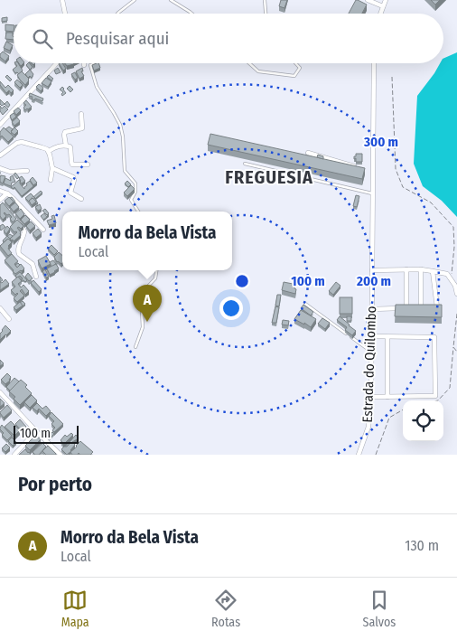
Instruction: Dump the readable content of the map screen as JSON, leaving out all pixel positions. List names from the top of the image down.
{
  "streets": {
    "street": ["Estrada do Quilombo"]
  },
  "districts": ["FREGUESIA"],
  "scale_bar": "100 m",
  "page": {
    "search": "Pesquisar aqui",
    "popup": ["Morro da Bela Vista", "Local"],
    "pins": "A",
    "scale": "100 m",
    "heading": "Por perto",
    "list": [
      {
        "mark": "A",
        "name": "Morro da Bela Vista",
        "note": "Local",
        "value": "130 m"
      }
    ],
    "nav": ["Mapa", "Rotas", "Salvos"]
  },
  "rings": ["300 m", "100 m", "200 m"]
}
